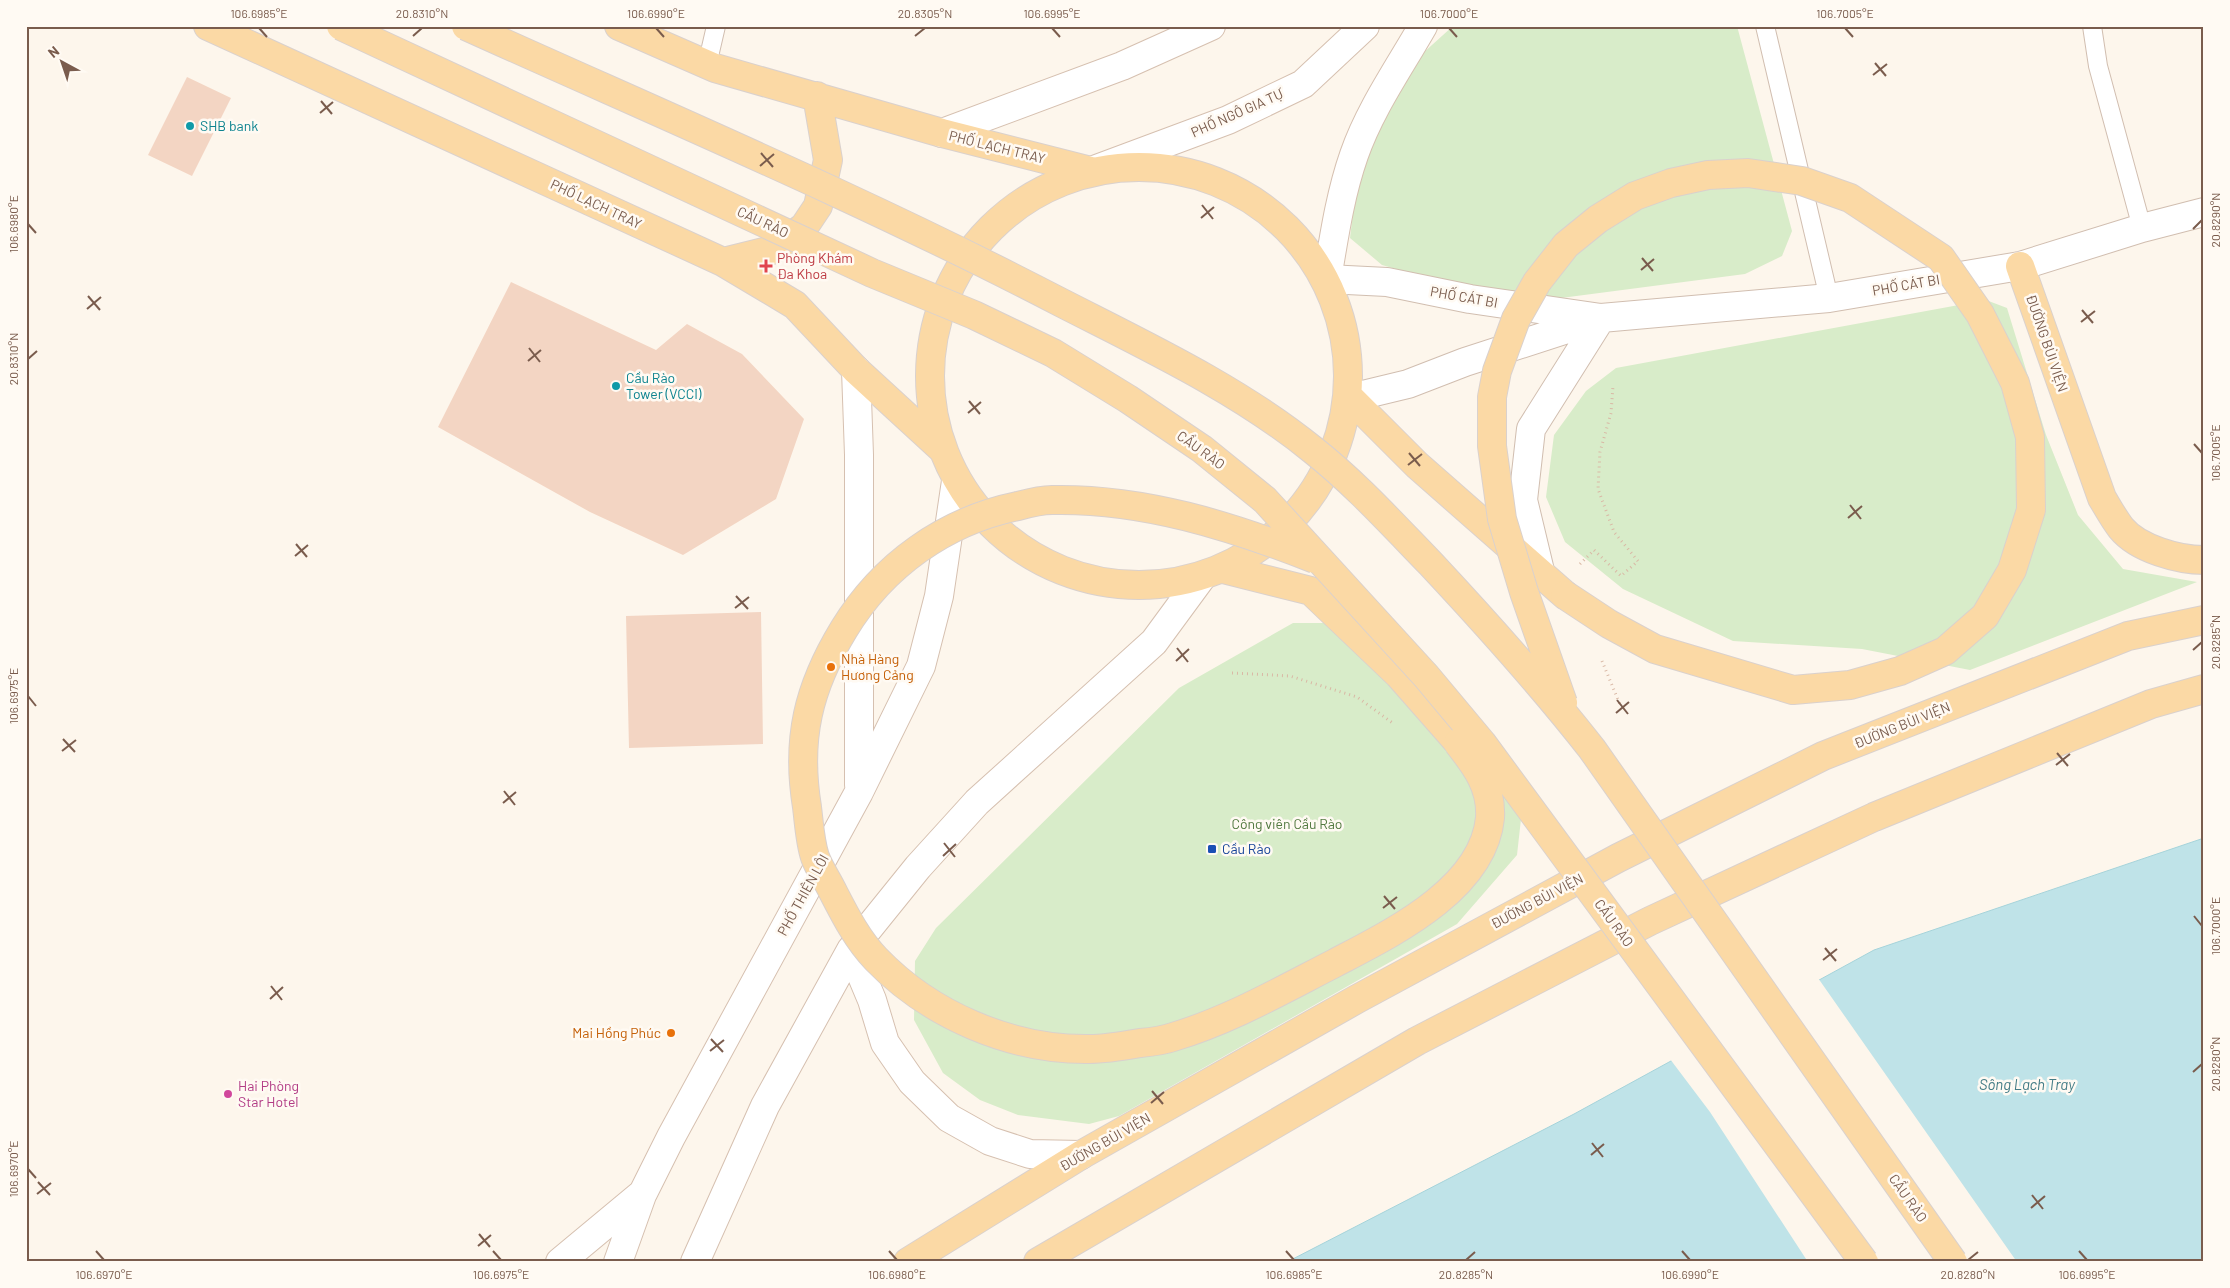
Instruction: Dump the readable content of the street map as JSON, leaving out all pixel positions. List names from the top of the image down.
{
  "streets": {
    "main road": [
      "PHỐ NGÔ GIA TỰ",
      "PHỐ LẠCH TRAY",
      "CẦU RÀO",
      "PHỐ CÁT BI",
      "ĐƯỜNG BÙI VIỆN",
      "PHỐ THIÊN LÔI"
    ]
  },
  "crossings": [
    ["PHỐ NGÔ GIA TỰ", "PHỐ LẠCH TRAY"],
    ["PHỐ CÁT BI", "ĐƯỜNG BÙI VIỆN"]
  ],
  "water": ["Sông Lạch Tray"],
  "parks": ["Công viên Cầu Rào"],
  "places": {
    "other": [
      "SHB bank",
      "Cầu Rào Tower (VCCI)",
      "Nhà Hàng Hương Cảng",
      "Mai Hồng Phúc",
      "Hai Phòng Star Hotel"
    ],
    "health": ["Phòng Khám Đa Khoa"],
    "transit": ["Cầu Rào"]
  },
  "north": "top left",
  "coordinates": [
    "106.6985°E",
    "20.8310°N",
    "106.6990°E",
    "20.8305°N",
    "106.6995°E",
    "106.7000°E",
    "106.7005°E",
    "20.8290°N",
    "106.6980°E",
    "20.8285°N",
    "106.6975°E",
    "20.8280°N",
    "106.6970°E"
  ]
}
